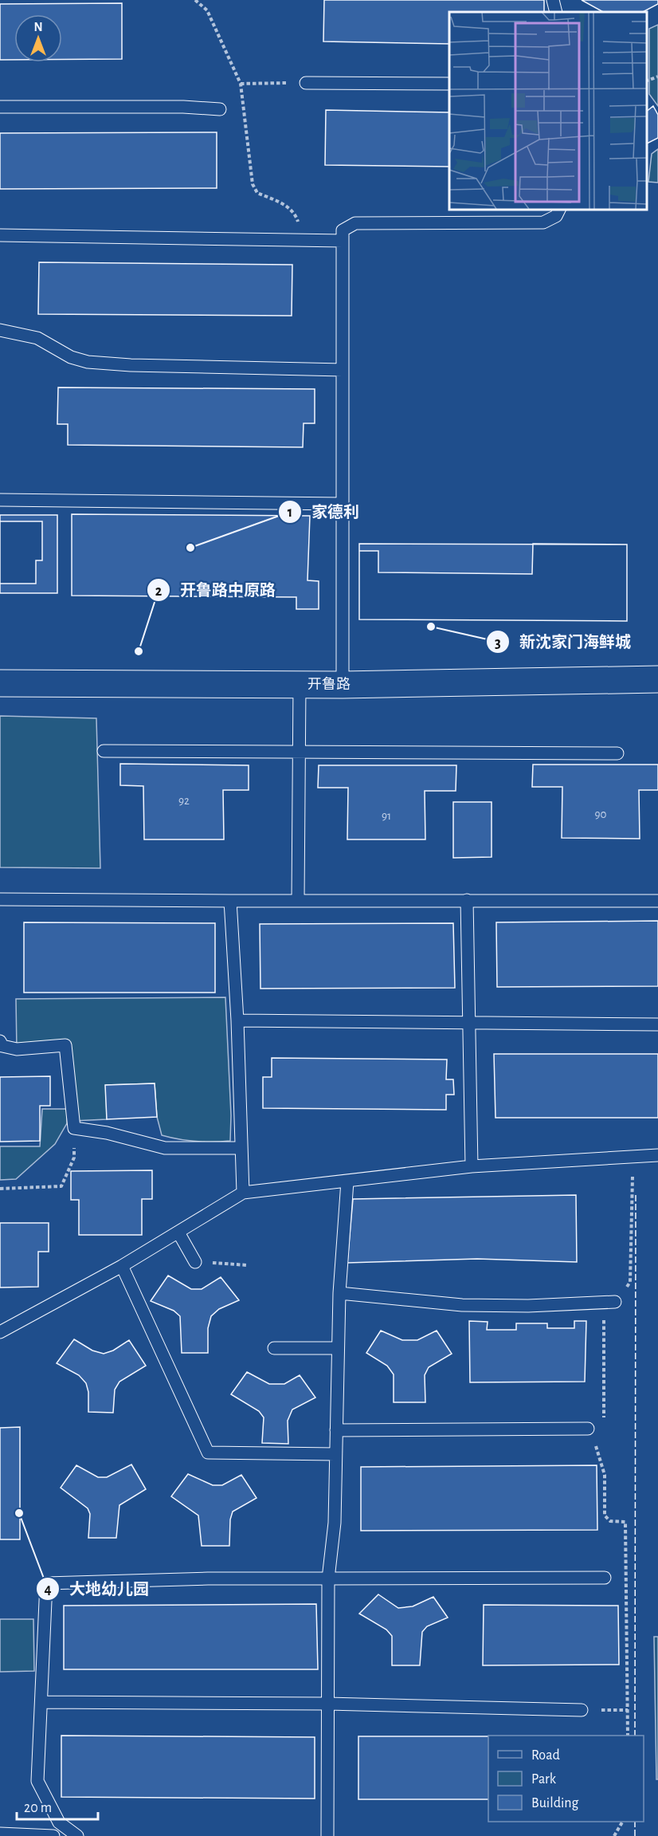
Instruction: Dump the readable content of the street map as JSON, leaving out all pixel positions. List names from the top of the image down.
{
  "streets": {
    "street": ["开鲁路"]
  },
  "places": [
    "家德利",
    "新沈家门海鲜城",
    "开鲁路中原路",
    "大地幼儿园"
  ],
  "house_numbers": ["92", "90", "91"],
  "legend": ["Road", "Park", "Building"],
  "scale_bar": "20 m",
  "north": "top"
}
